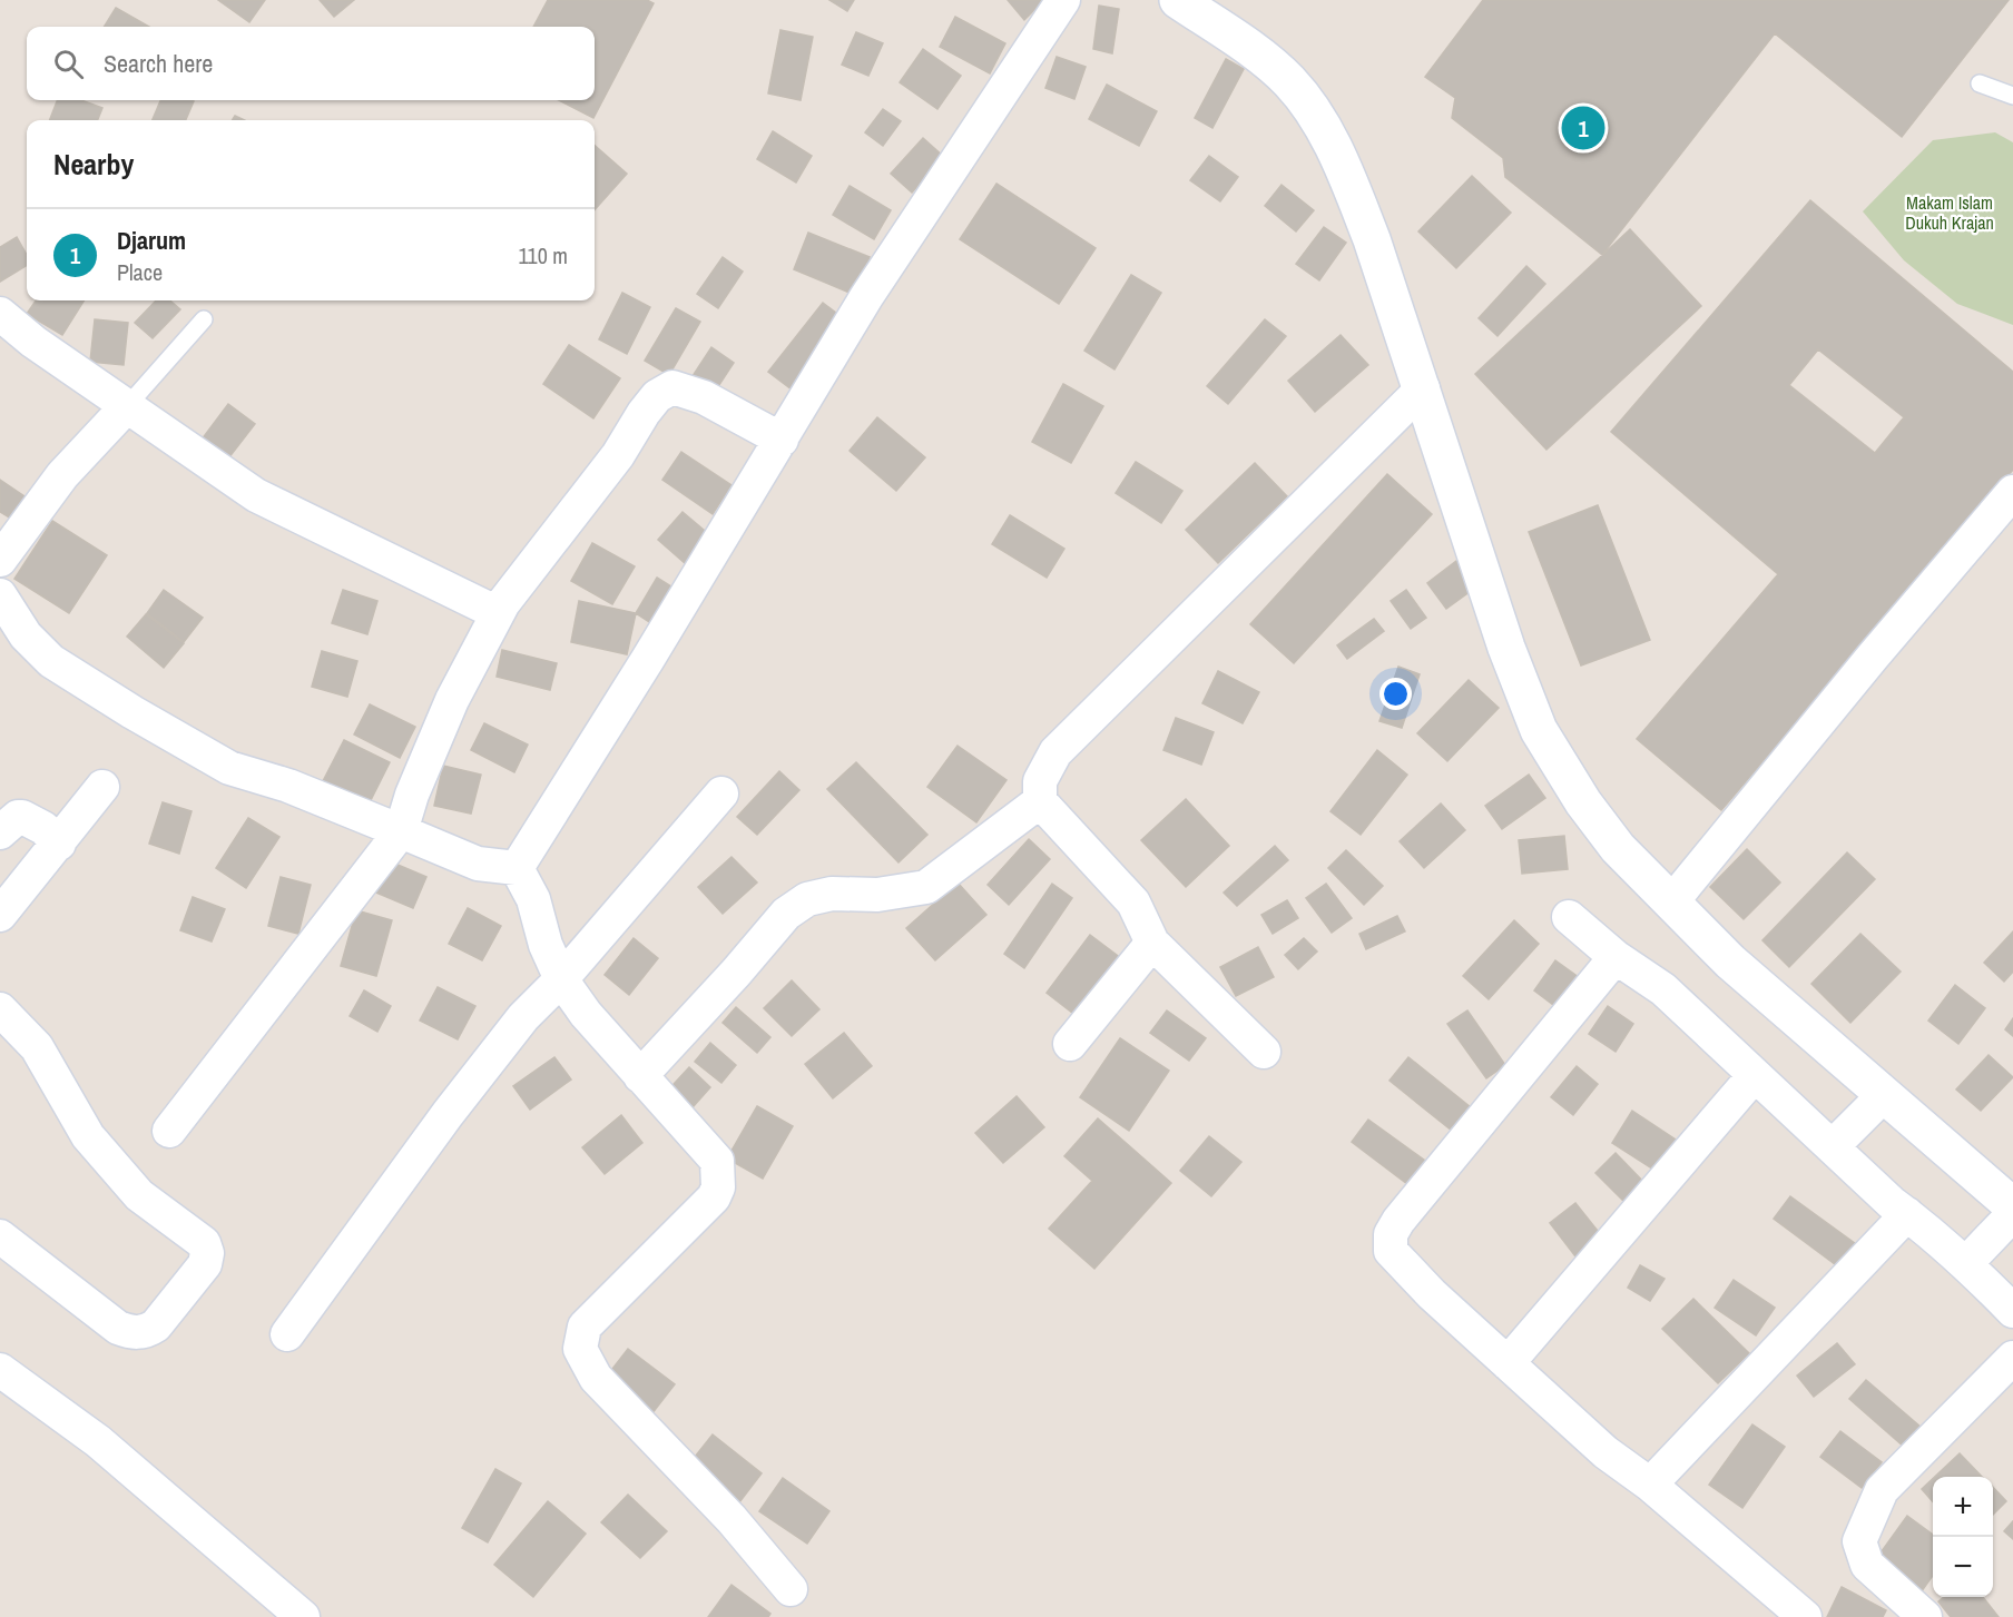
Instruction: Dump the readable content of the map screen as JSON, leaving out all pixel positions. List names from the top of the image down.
{
  "parks": ["Makam Islam Dukuh Krajan"],
  "page": {
    "search": "Search here",
    "pins": "1",
    "heading": "Nearby",
    "list": [
      {
        "mark": "1",
        "name": "Djarum",
        "note": "Place",
        "value": "110 m"
      }
    ],
    "map_buttons": ["+", "−"]
  }
}
